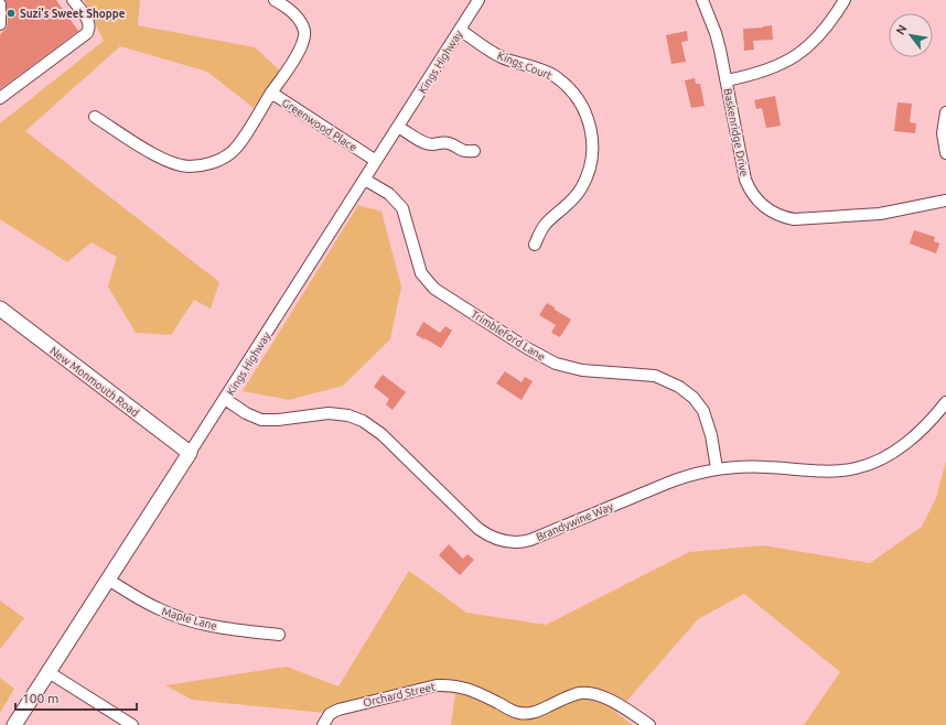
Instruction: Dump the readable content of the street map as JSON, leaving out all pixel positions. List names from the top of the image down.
{
  "streets": {
    "main road": ["Kings Highway", "New Monmouth Road"],
    "street": [
      "Kings Court",
      "Greenwood Place",
      "Baskenridge Drive",
      "Trimbleford Lane",
      "Brandywine Way",
      "Maple Lane",
      "Orchard Street"
    ]
  },
  "crossings": [
    ["Kings Highway", "Kings Court"],
    ["Kings Highway", "Greenwood Place"],
    ["Kings Highway", "Trimbleford Lane"],
    ["Kings Highway", "New Monmouth Road"],
    ["Kings Highway", "Brandywine Way"],
    ["Kings Highway", "Maple Lane"],
    ["Trimbleford Lane", "Brandywine Way"]
  ],
  "places": ["Suzi's Sweet Shoppe"],
  "scale_bar": "100 m",
  "north": "top left"
}
